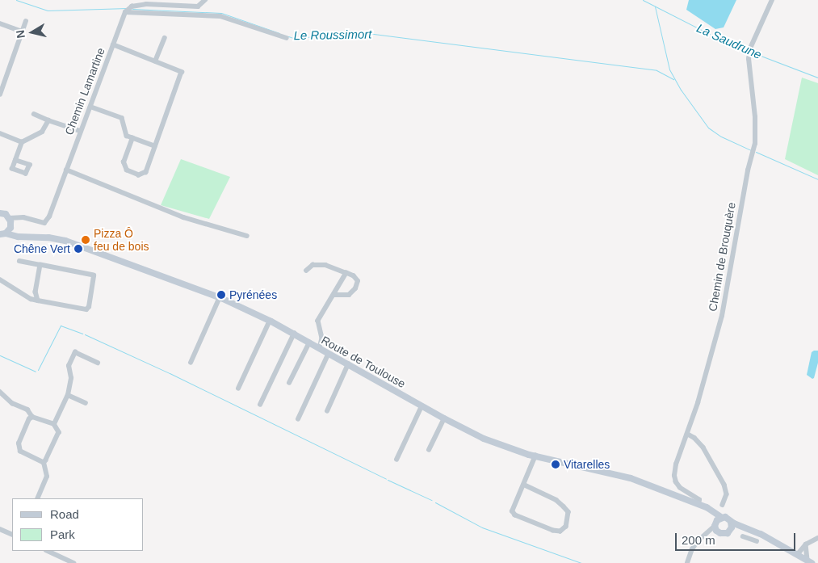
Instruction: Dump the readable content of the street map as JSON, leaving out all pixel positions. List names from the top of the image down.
{
  "streets": {
    "main road": ["Route de Toulouse"],
    "street": ["Chemin Lamartine", "Chemin de Brouquère"]
  },
  "crossings": [
    ["Chemin de Brouquère", "Route de Toulouse"]
  ],
  "water": ["Le Roussimort", "La Saudrune"],
  "places": [
    "Pizza Ô feu de bois",
    "Chêne Vert",
    "Pyrénées",
    "Vitarelles"
  ],
  "legend": ["Road", "Park"],
  "scale_bar": "200 m",
  "north": "left"
}
